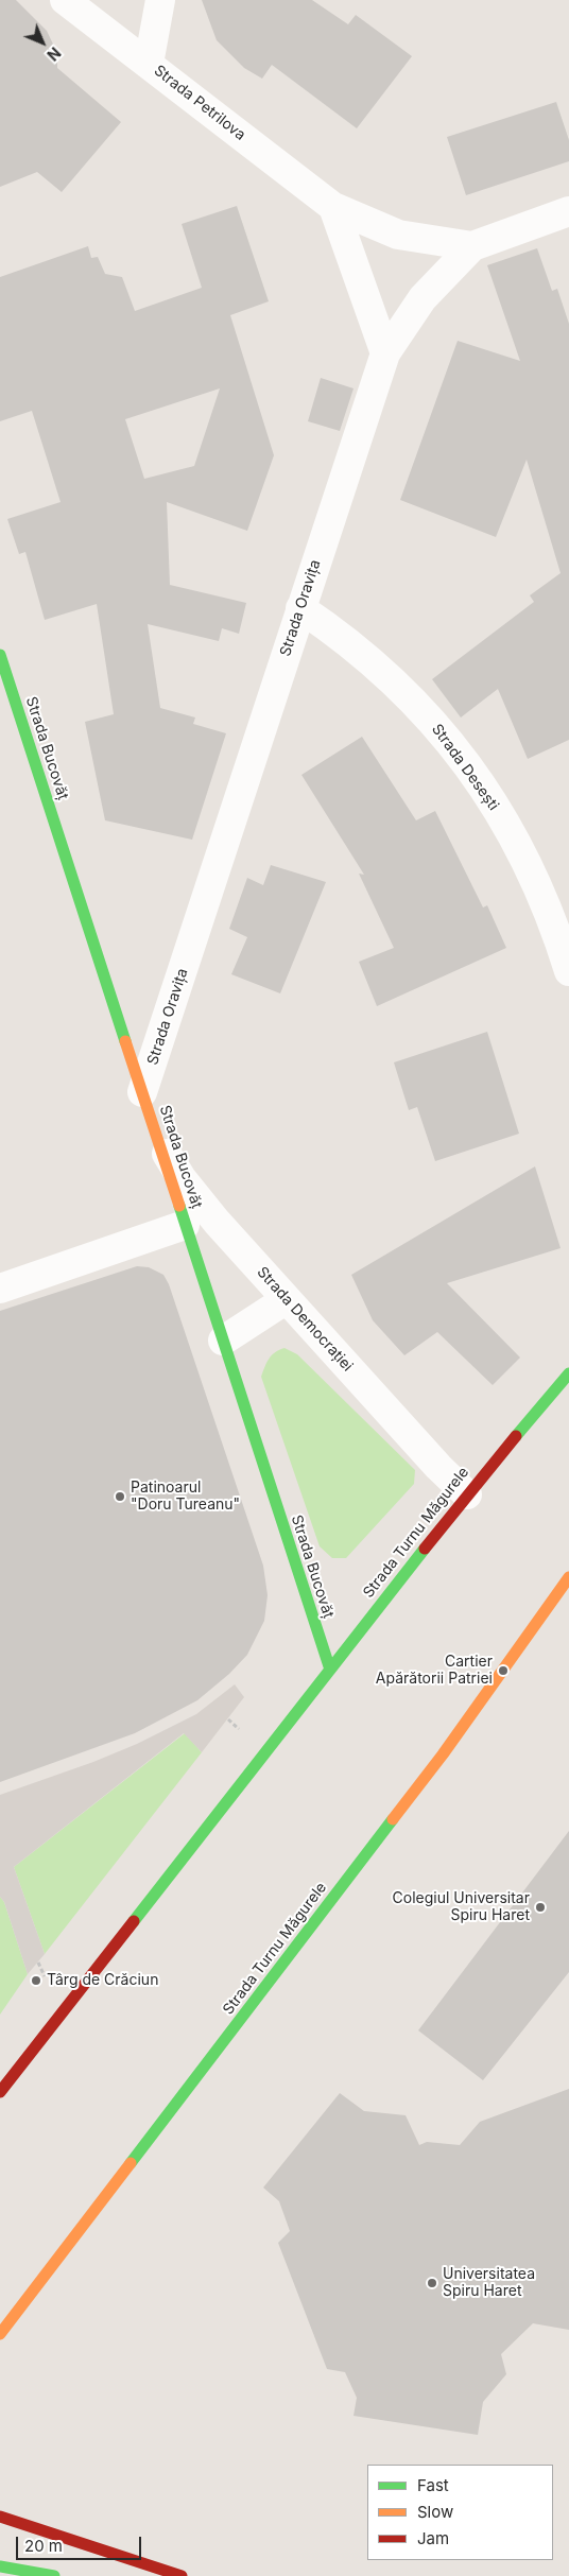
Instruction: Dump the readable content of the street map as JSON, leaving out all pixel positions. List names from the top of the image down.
{
  "streets": {
    "main road": ["Strada Bucovăț", "Strada Turnu Măgurele"],
    "street": [
      "Strada Petrilova",
      "Strada Oravița",
      "Strada Desești",
      "Strada Democrației"
    ]
  },
  "crossings": [
    ["Strada Petrilova", "Strada Oravița"],
    ["Strada Oravița", "Strada Bucovăț"],
    ["Strada Oravița", "Strada Desești"],
    ["Strada Bucovăț", "Strada Democrației"],
    ["Strada Bucovăț", "Strada Turnu Măgurele"],
    ["Strada Democrației", "Strada Turnu Măgurele"]
  ],
  "places": [
    "Patinoarul \"Doru Tureanu\"",
    "Cartier Apărătorii Patriei",
    "Colegiul Universitar Spiru Haret",
    "Târg de Crăciun",
    "Universitatea Spiru Haret"
  ],
  "legend": ["Fast", "Slow", "Jam"],
  "scale_bar": "20 m",
  "north": "bottom right"
}
